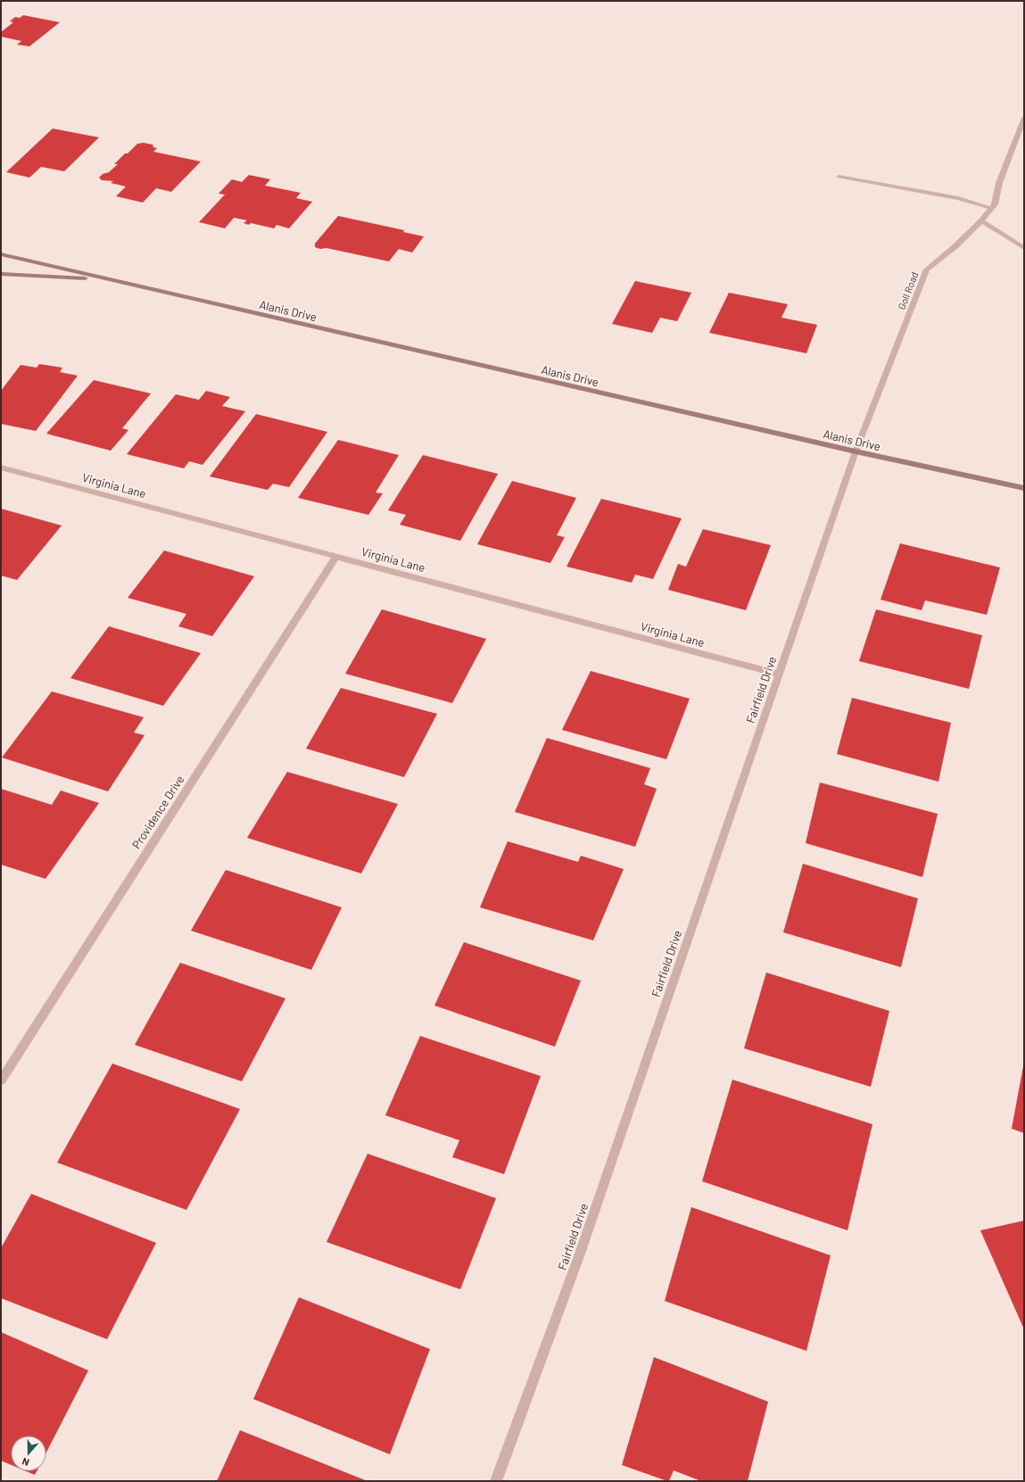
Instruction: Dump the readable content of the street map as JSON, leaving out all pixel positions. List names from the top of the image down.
{
  "streets": {
    "main road": ["Alanis Drive"],
    "street": [
      "Goll Road",
      "Virginia Lane",
      "Fairfield Drive",
      "Providence Drive"
    ]
  },
  "crossings": [
    ["Goll Road", "Alanis Drive"],
    ["Goll Road", "Fairfield Drive"],
    ["Alanis Drive", "Fairfield Drive"],
    ["Virginia Lane", "Fairfield Drive"],
    ["Virginia Lane", "Providence Drive"]
  ],
  "north": "bottom"
}
